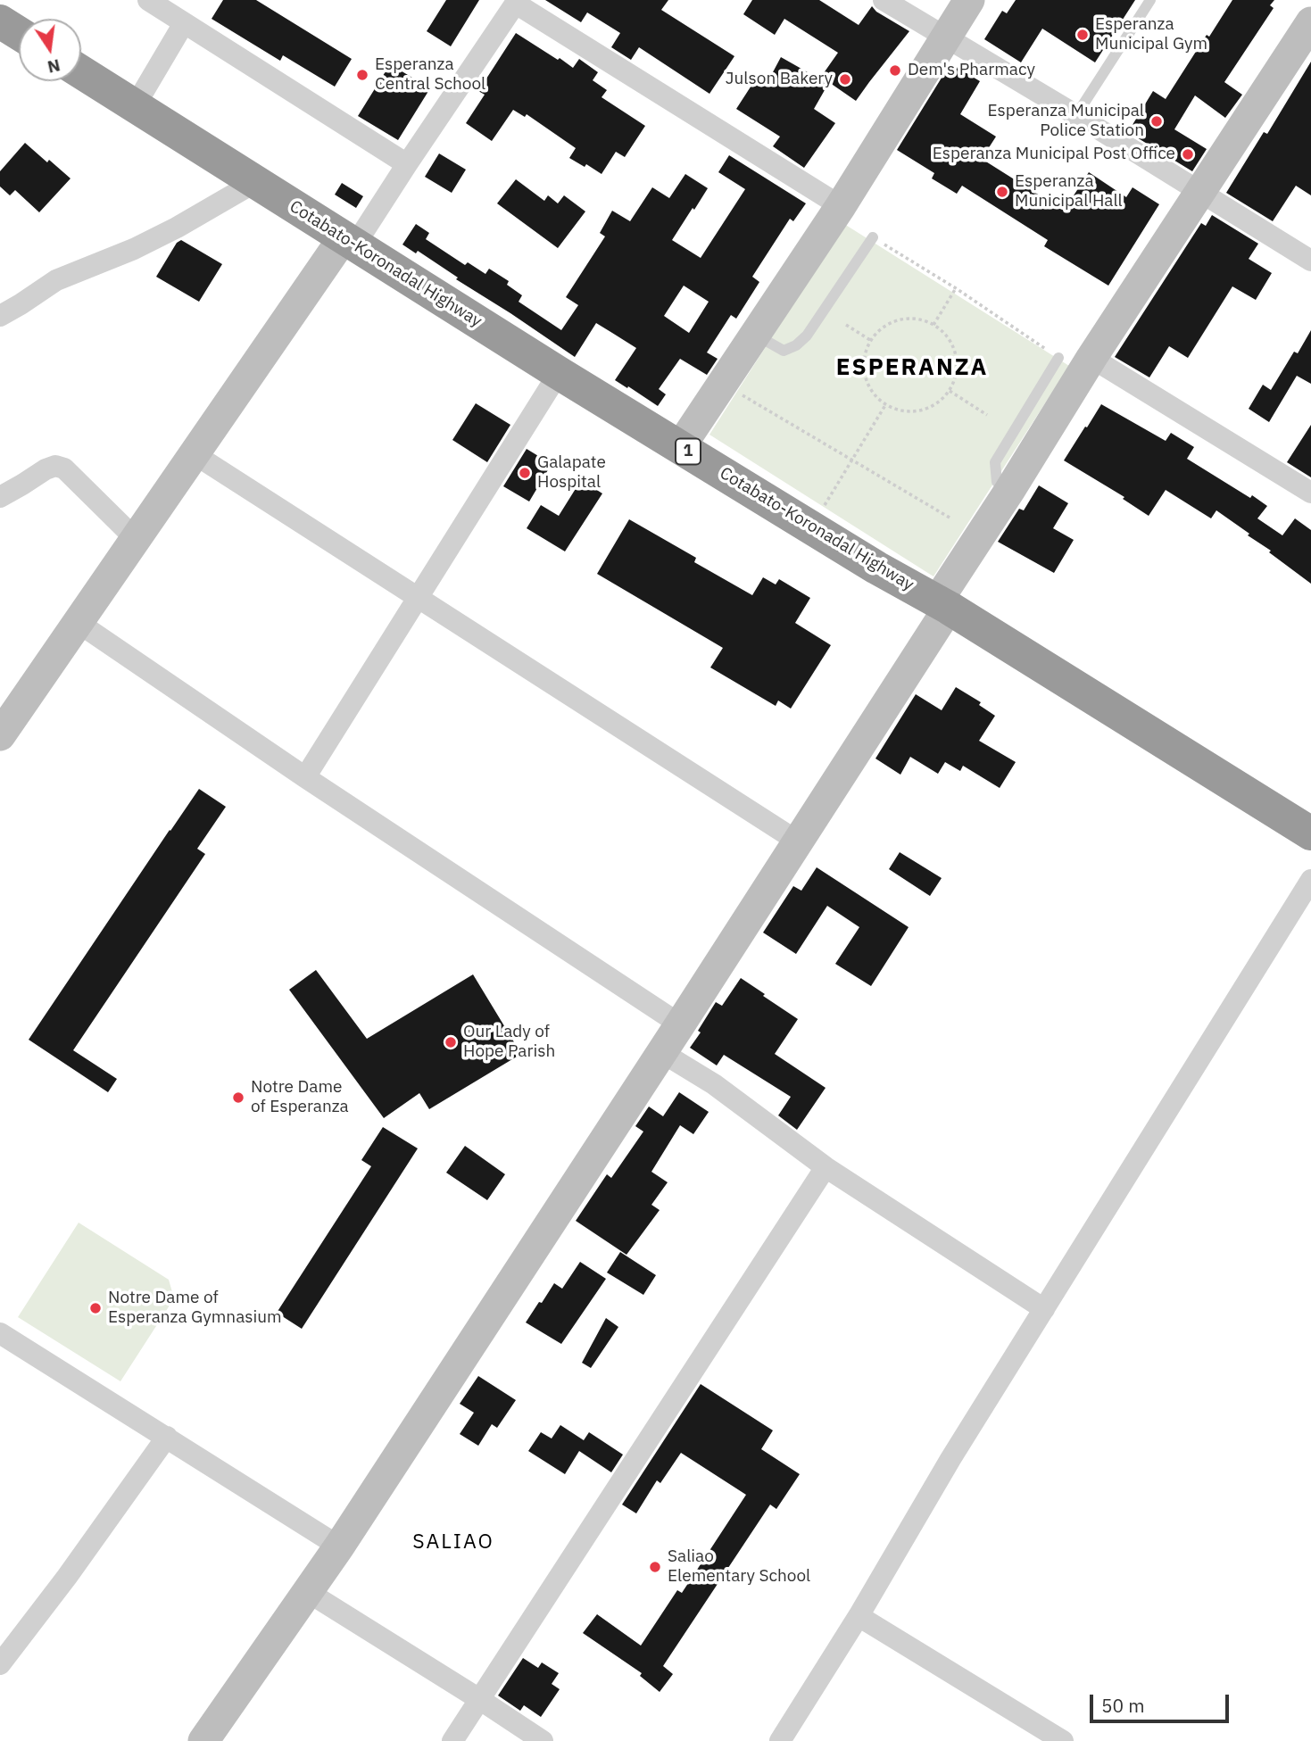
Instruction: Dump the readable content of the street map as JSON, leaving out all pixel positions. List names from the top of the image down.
{
  "streets": {
    "highway": ["Cotabato-Koronadal Highway", "1"]
  },
  "districts": ["ESPERANZA", "SALIAO"],
  "places": [
    "Esperanza Municipal Gym",
    "Dem's Pharmacy",
    "Esperanza Central School",
    "Julson Bakery",
    "Esperanza Municipal Police Station",
    "Esperanza Municipal Post Office",
    "Esperanza Municipal Hall",
    "Galapate Hospital",
    "Our Lady of Hope Parish",
    "Notre Dame of Esperanza",
    "Notre Dame of Esperanza Gymnasium",
    "Saliao Elementary School"
  ],
  "scale_bar": "50 m",
  "north": "bottom"
}
